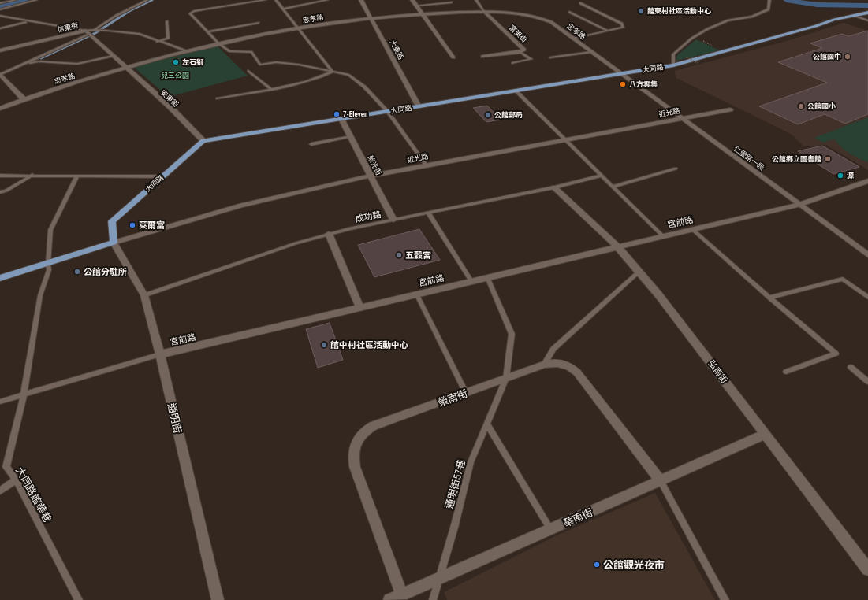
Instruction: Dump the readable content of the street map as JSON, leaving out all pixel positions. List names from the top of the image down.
{
  "streets": {
    "main road": ["大同路"],
    "street": [
      "忠孝路",
      "信東街",
      "富東街",
      "大東路",
      "安東街",
      "近光路",
      "仁愛路一段",
      "榮光街",
      "宮前路",
      "弘南街",
      "榮南街",
      "通明街",
      "華南街"
    ],
    "lane": ["成功路", "通明街57巷", "大同路館華巷"]
  },
  "crossings": [
    ["忠孝路", "信東街"],
    ["忠孝路", "富東街"],
    ["忠孝路", "大東路"],
    ["忠孝路", "大同路"],
    ["忠孝路", "安東街"],
    ["忠孝路", "仁愛路一段"],
    ["信東街", "安東街"],
    ["大東路", "大同路"],
    ["大同路", "安東街"],
    ["大同路", "近光路"],
    ["大同路", "仁愛路一段"],
    ["大同路", "榮光街"],
    ["大同路", "通明街"],
    ["近光路", "仁愛路一段"],
    ["近光路", "榮光街"],
    ["近光路", "通明街"],
    ["仁愛路一段", "宮前路"],
    ["榮光街", "成功路"],
    ["成功路", "弘南街"],
    ["成功路", "通明街"],
    ["宮前路", "弘南街"],
    ["宮前路", "通明街"],
    ["宮前路", "通明街57巷"],
    ["宮前路", "大同路館華巷"],
    ["弘南街", "華南街"],
    ["榮南街", "通明街57巷"],
    ["榮南街", "華南街"],
    ["通明街57巷", "華南街"]
  ],
  "parks": ["兒三公園"],
  "places": [
    "館東村社區活動中心",
    "公館國中",
    "左石獅",
    "八方雲集",
    "公館國小",
    "7-Eleven",
    "公館郵局",
    "公館鄉立圖書館",
    "源",
    "萊爾富",
    "五穀宮",
    "公館分駐所",
    "館中村社區活動中心",
    "公館觀光夜市"
  ]
}
